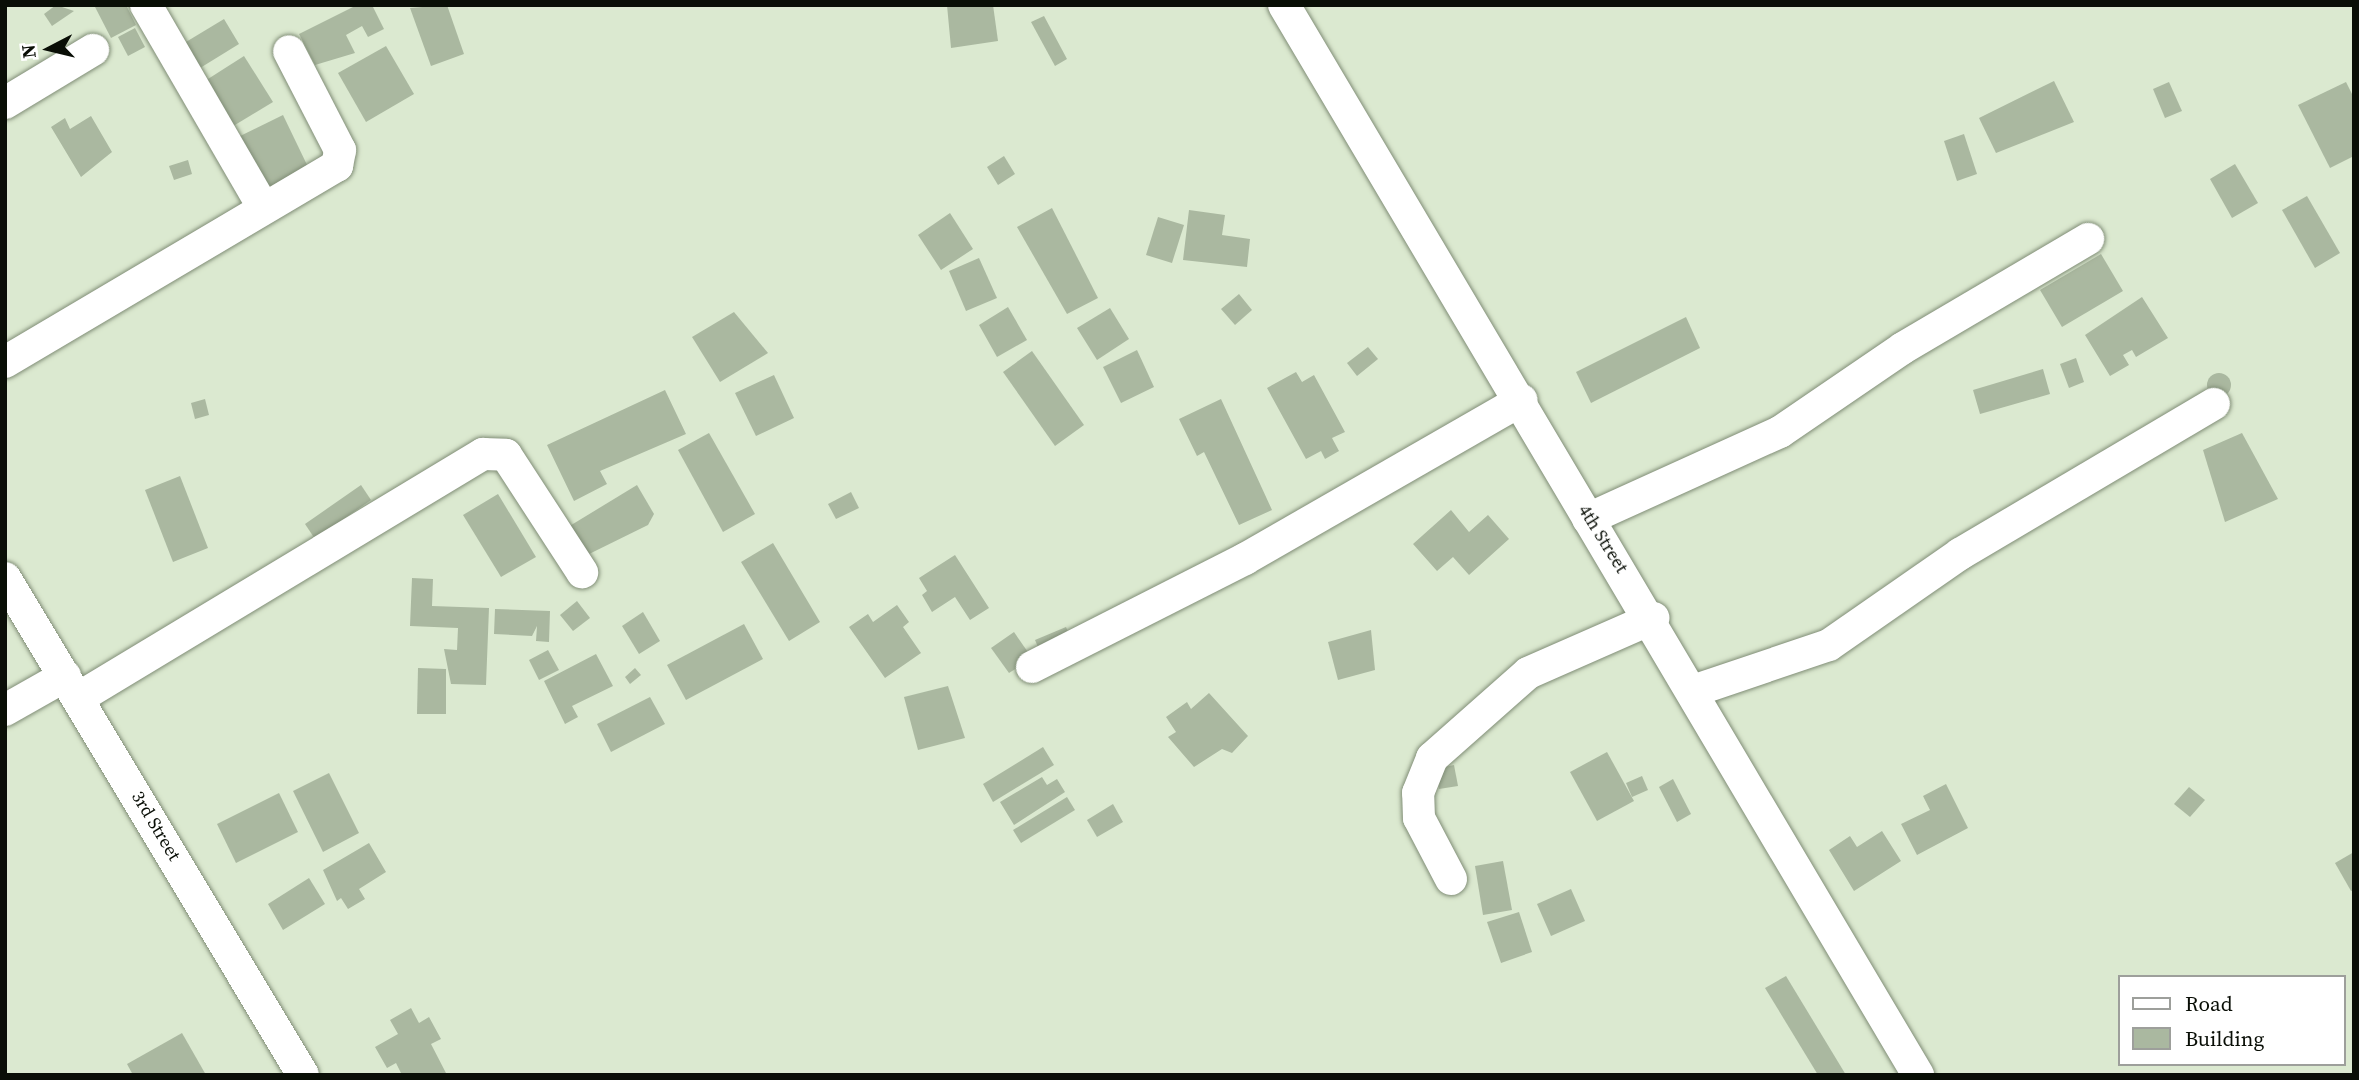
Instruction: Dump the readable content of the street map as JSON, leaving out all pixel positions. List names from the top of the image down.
{
  "streets": {
    "street": ["4th Street", "3rd Street"]
  },
  "legend": ["Road", "Building"],
  "north": "left"
}
